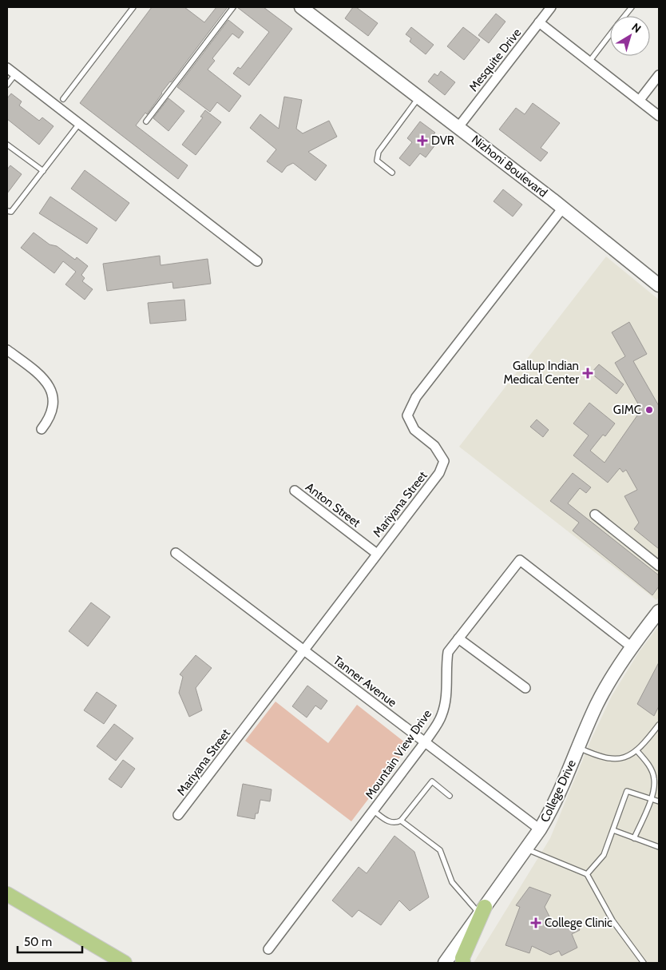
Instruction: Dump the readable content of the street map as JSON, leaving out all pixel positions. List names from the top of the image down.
{
  "streets": {
    "main road": ["Nizhoni Boulevard", "College Drive"],
    "street": [
      "Mesquite Drive",
      "Mariyana Street",
      "Anton Street",
      "Tanner Avenue",
      "Mountain View Drive"
    ]
  },
  "crossings": [
    ["Mesquite Drive", "Nizhoni Boulevard"],
    ["Nizhoni Boulevard", "Mariyana Street"],
    ["Mariyana Street", "Anton Street"],
    ["Mariyana Street", "Tanner Avenue"],
    ["Tanner Avenue", "Mountain View Drive"],
    ["Tanner Avenue", "College Drive"],
    ["Mountain View Drive", "College Drive"]
  ],
  "places": {
    "health": ["DVR", "Gallup Indian Medical Center", "College Clinic"],
    "other": ["GIMC"]
  },
  "scale_bar": "50 m",
  "north": "top right"
}
